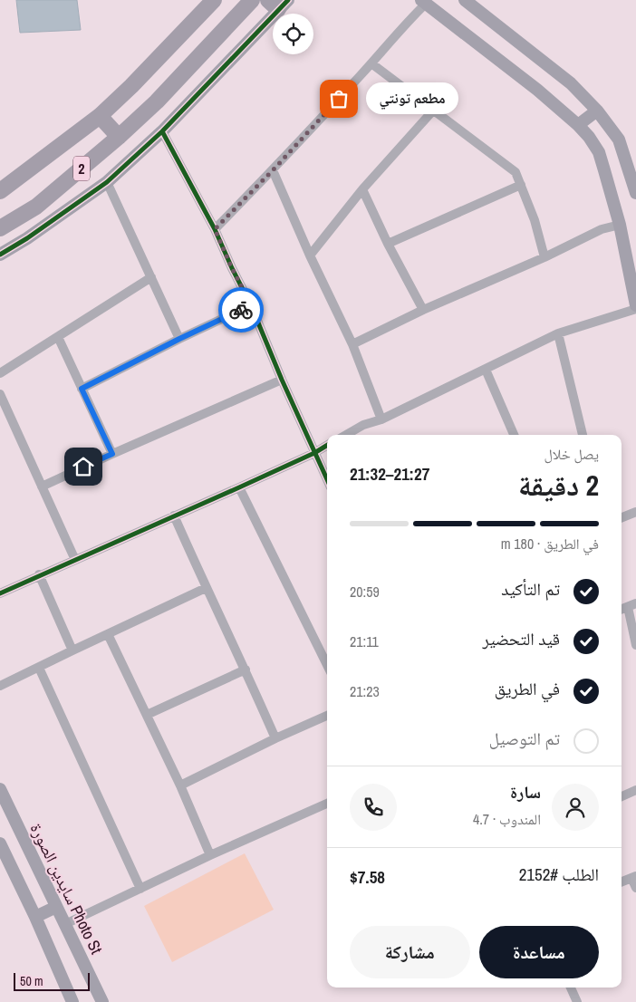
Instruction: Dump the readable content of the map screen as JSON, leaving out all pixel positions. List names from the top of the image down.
{
  "streets": {
    "highway": ["2"],
    "street": ["سايدين الصورة Photo St"]
  },
  "places": ["مطعم تونتي"],
  "scale_bar": "50 m",
  "page": {
    "bubble": "مطعم تونتي",
    "heading": ["2 دقيقة", "يصل خلال", "21:27–21:32"],
    "panel": [
      "سارة",
      "المندوب · 4.7",
      "الطلب #2152",
      "$7.58"
    ],
    "bar": "في الطريق · 180 m",
    "list": [
      ["تم التأكيد", "20:59"],
      ["قيد التحضير", "21:11"],
      ["في الطريق", "21:23"],
      "تم التوصيل"
    ],
    "buttons": ["مساعدة", "مشاركة"],
    "scale": "50 m"
  }
}
